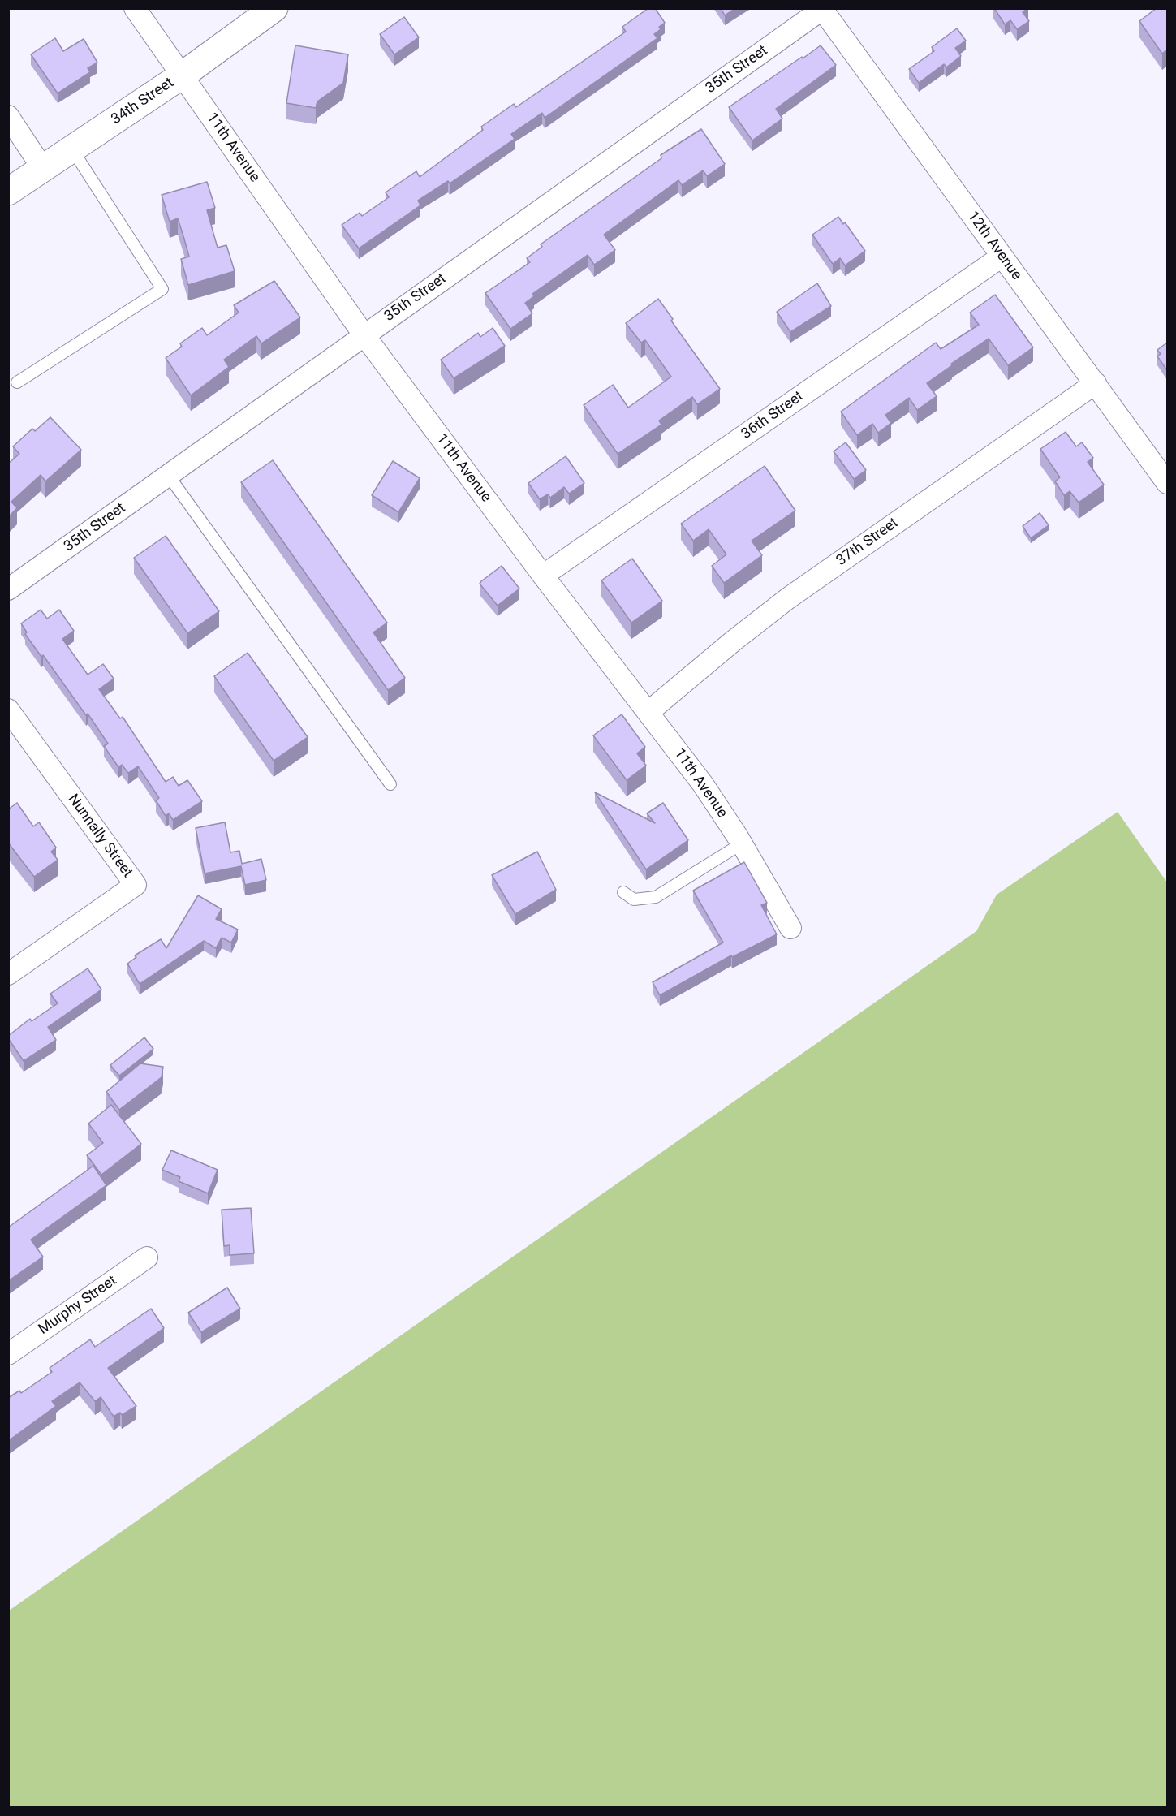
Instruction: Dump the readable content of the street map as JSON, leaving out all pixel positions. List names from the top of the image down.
{
  "streets": {
    "street": [
      "35th Street",
      "34th Street",
      "11th Avenue",
      "12th Avenue",
      "36th Street",
      "37th Street",
      "Nunnally Street",
      "Murphy Street"
    ]
  },
  "crossings": [
    ["35th Street", "11th Avenue"],
    ["35th Street", "12th Avenue"],
    ["34th Street", "11th Avenue"],
    ["11th Avenue", "36th Street"],
    ["11th Avenue", "37th Street"],
    ["12th Avenue", "36th Street"],
    ["12th Avenue", "37th Street"]
  ]
}
